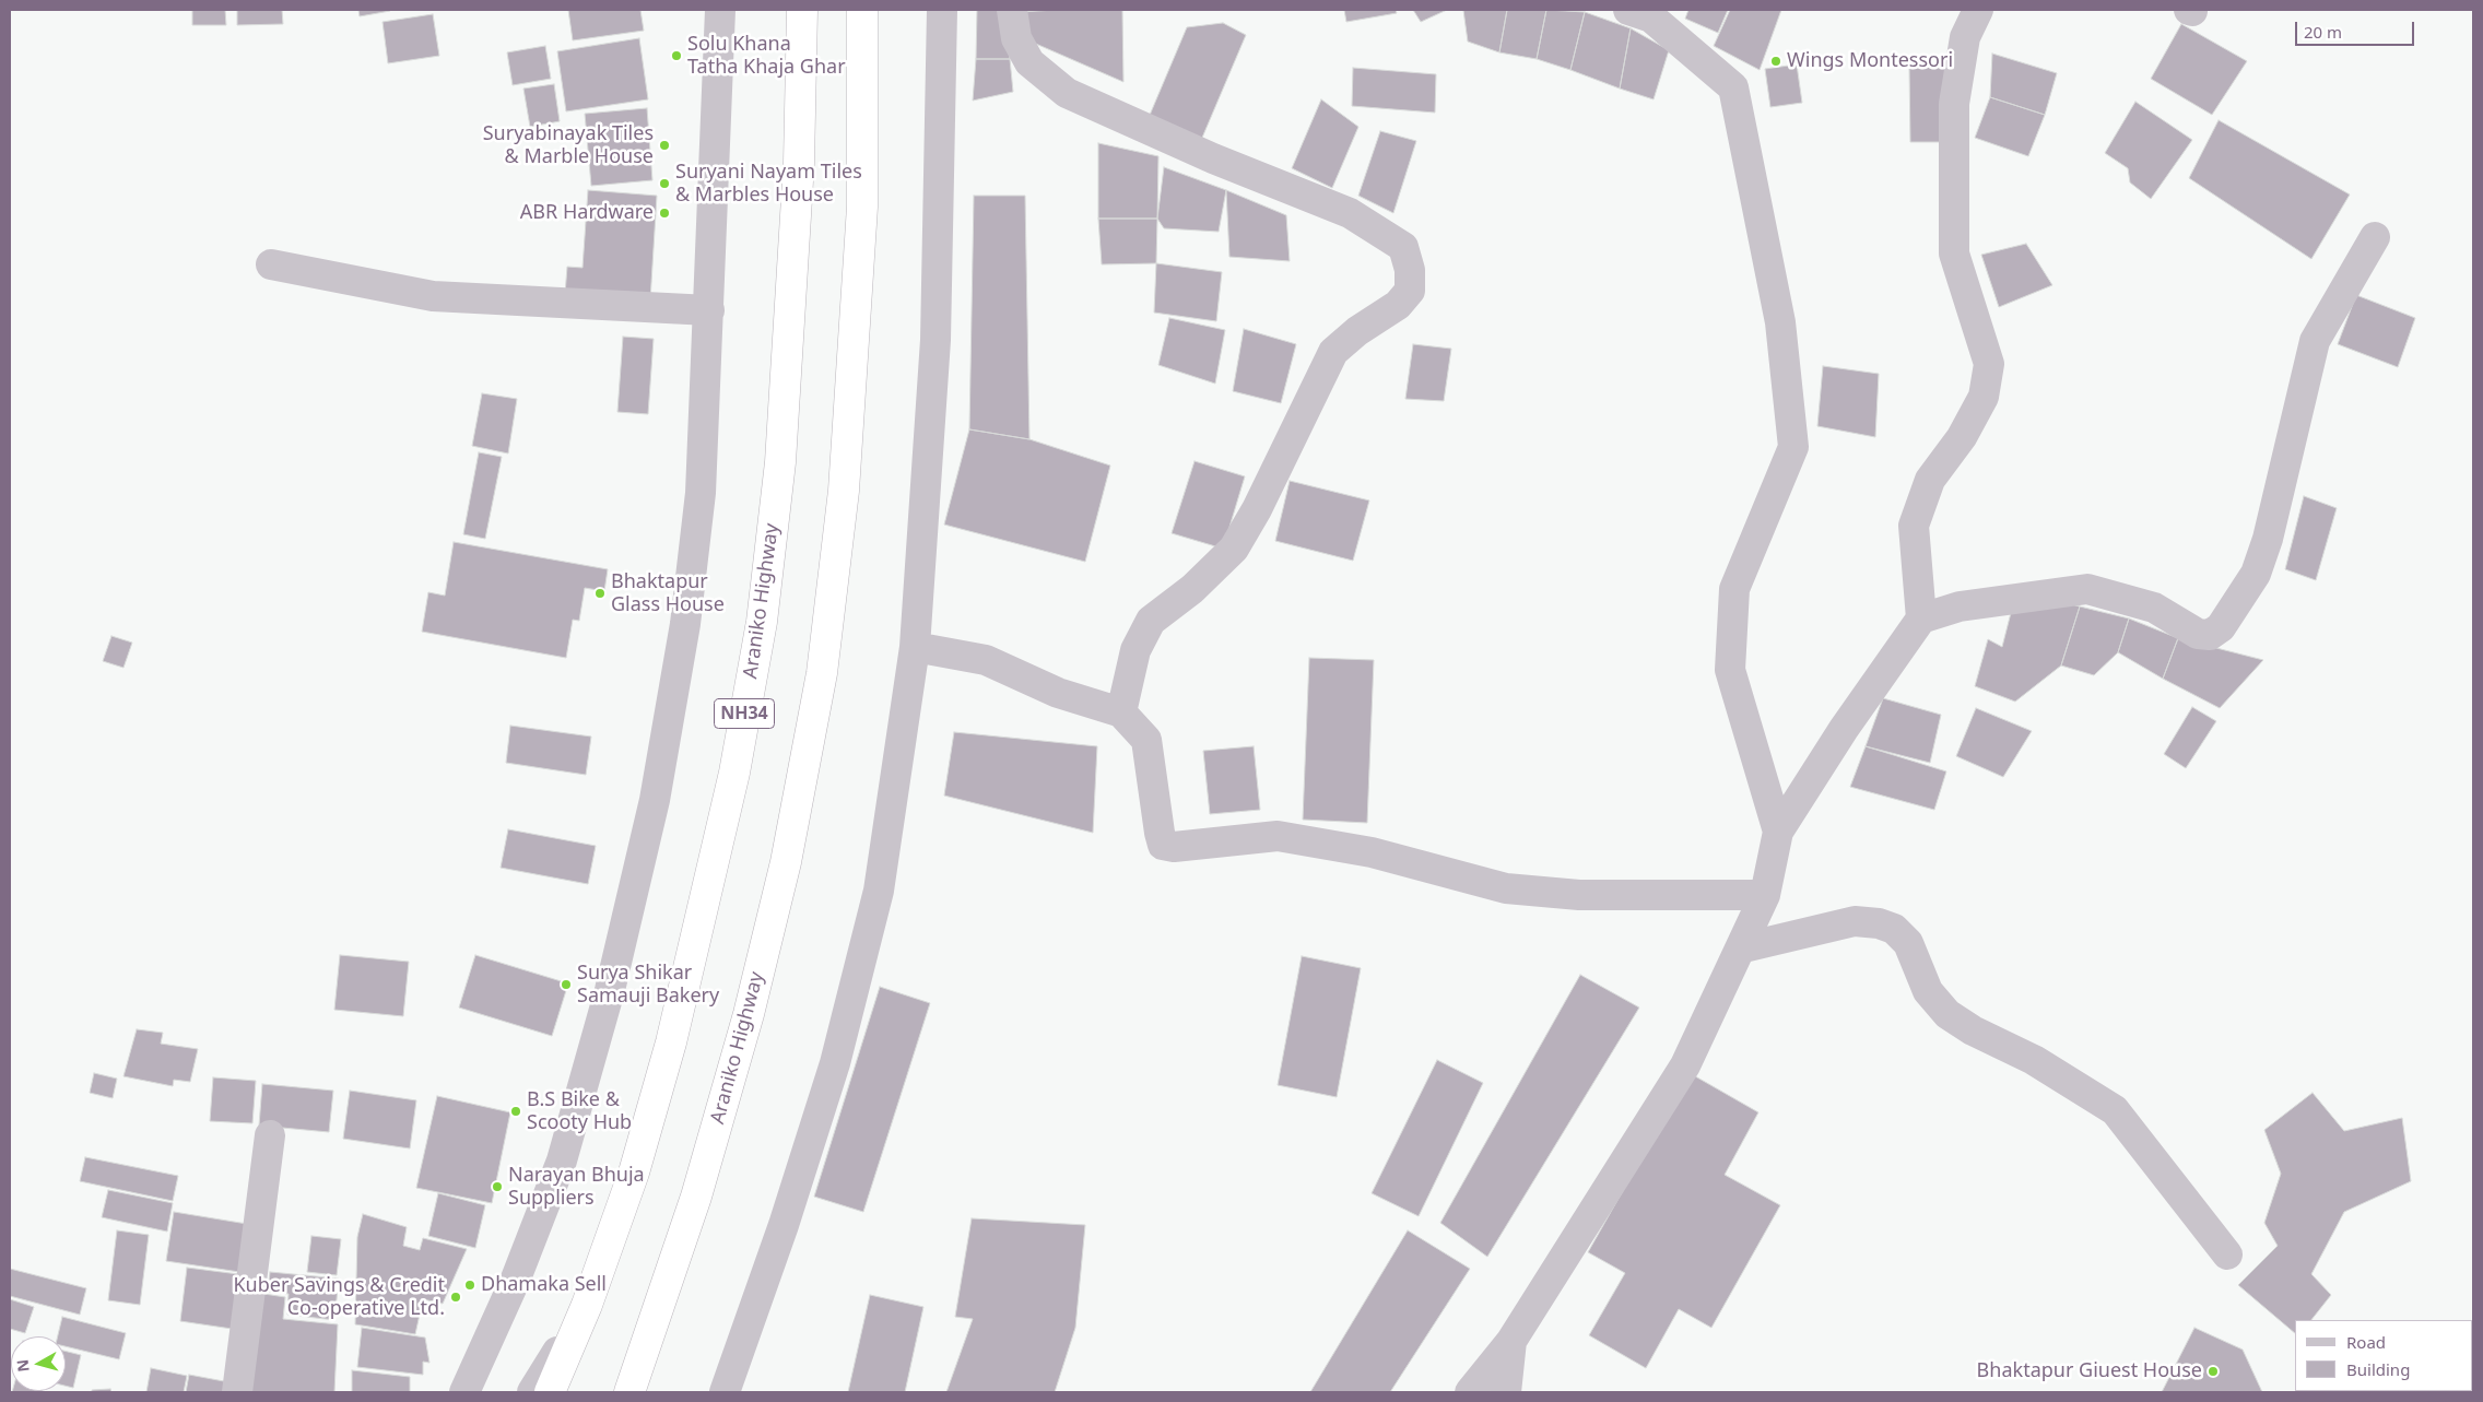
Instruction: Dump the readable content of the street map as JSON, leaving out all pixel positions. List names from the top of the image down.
{
  "streets": {
    "highway": ["Araniko Highway", "NH34"]
  },
  "places": [
    "Solu Khana Tatha Khaja Ghar",
    "Wings Montessori",
    "Suryabinayak Tiles & Marble House",
    "Suryani Nayam Tiles & Marbles House",
    "ABR Hardware",
    "Bhaktapur Glass House",
    "Surya Shikar Samauji Bakery",
    "B.S Bike & Scooty Hub",
    "Narayan Bhuja Suppliers",
    "Dhamaka Sell",
    "Kuber Savings & Credit Co-operative Ltd.",
    "Bhaktapur Giuest House"
  ],
  "legend": ["Road", "Building"],
  "scale_bar": "20 m",
  "north": "left"
}
